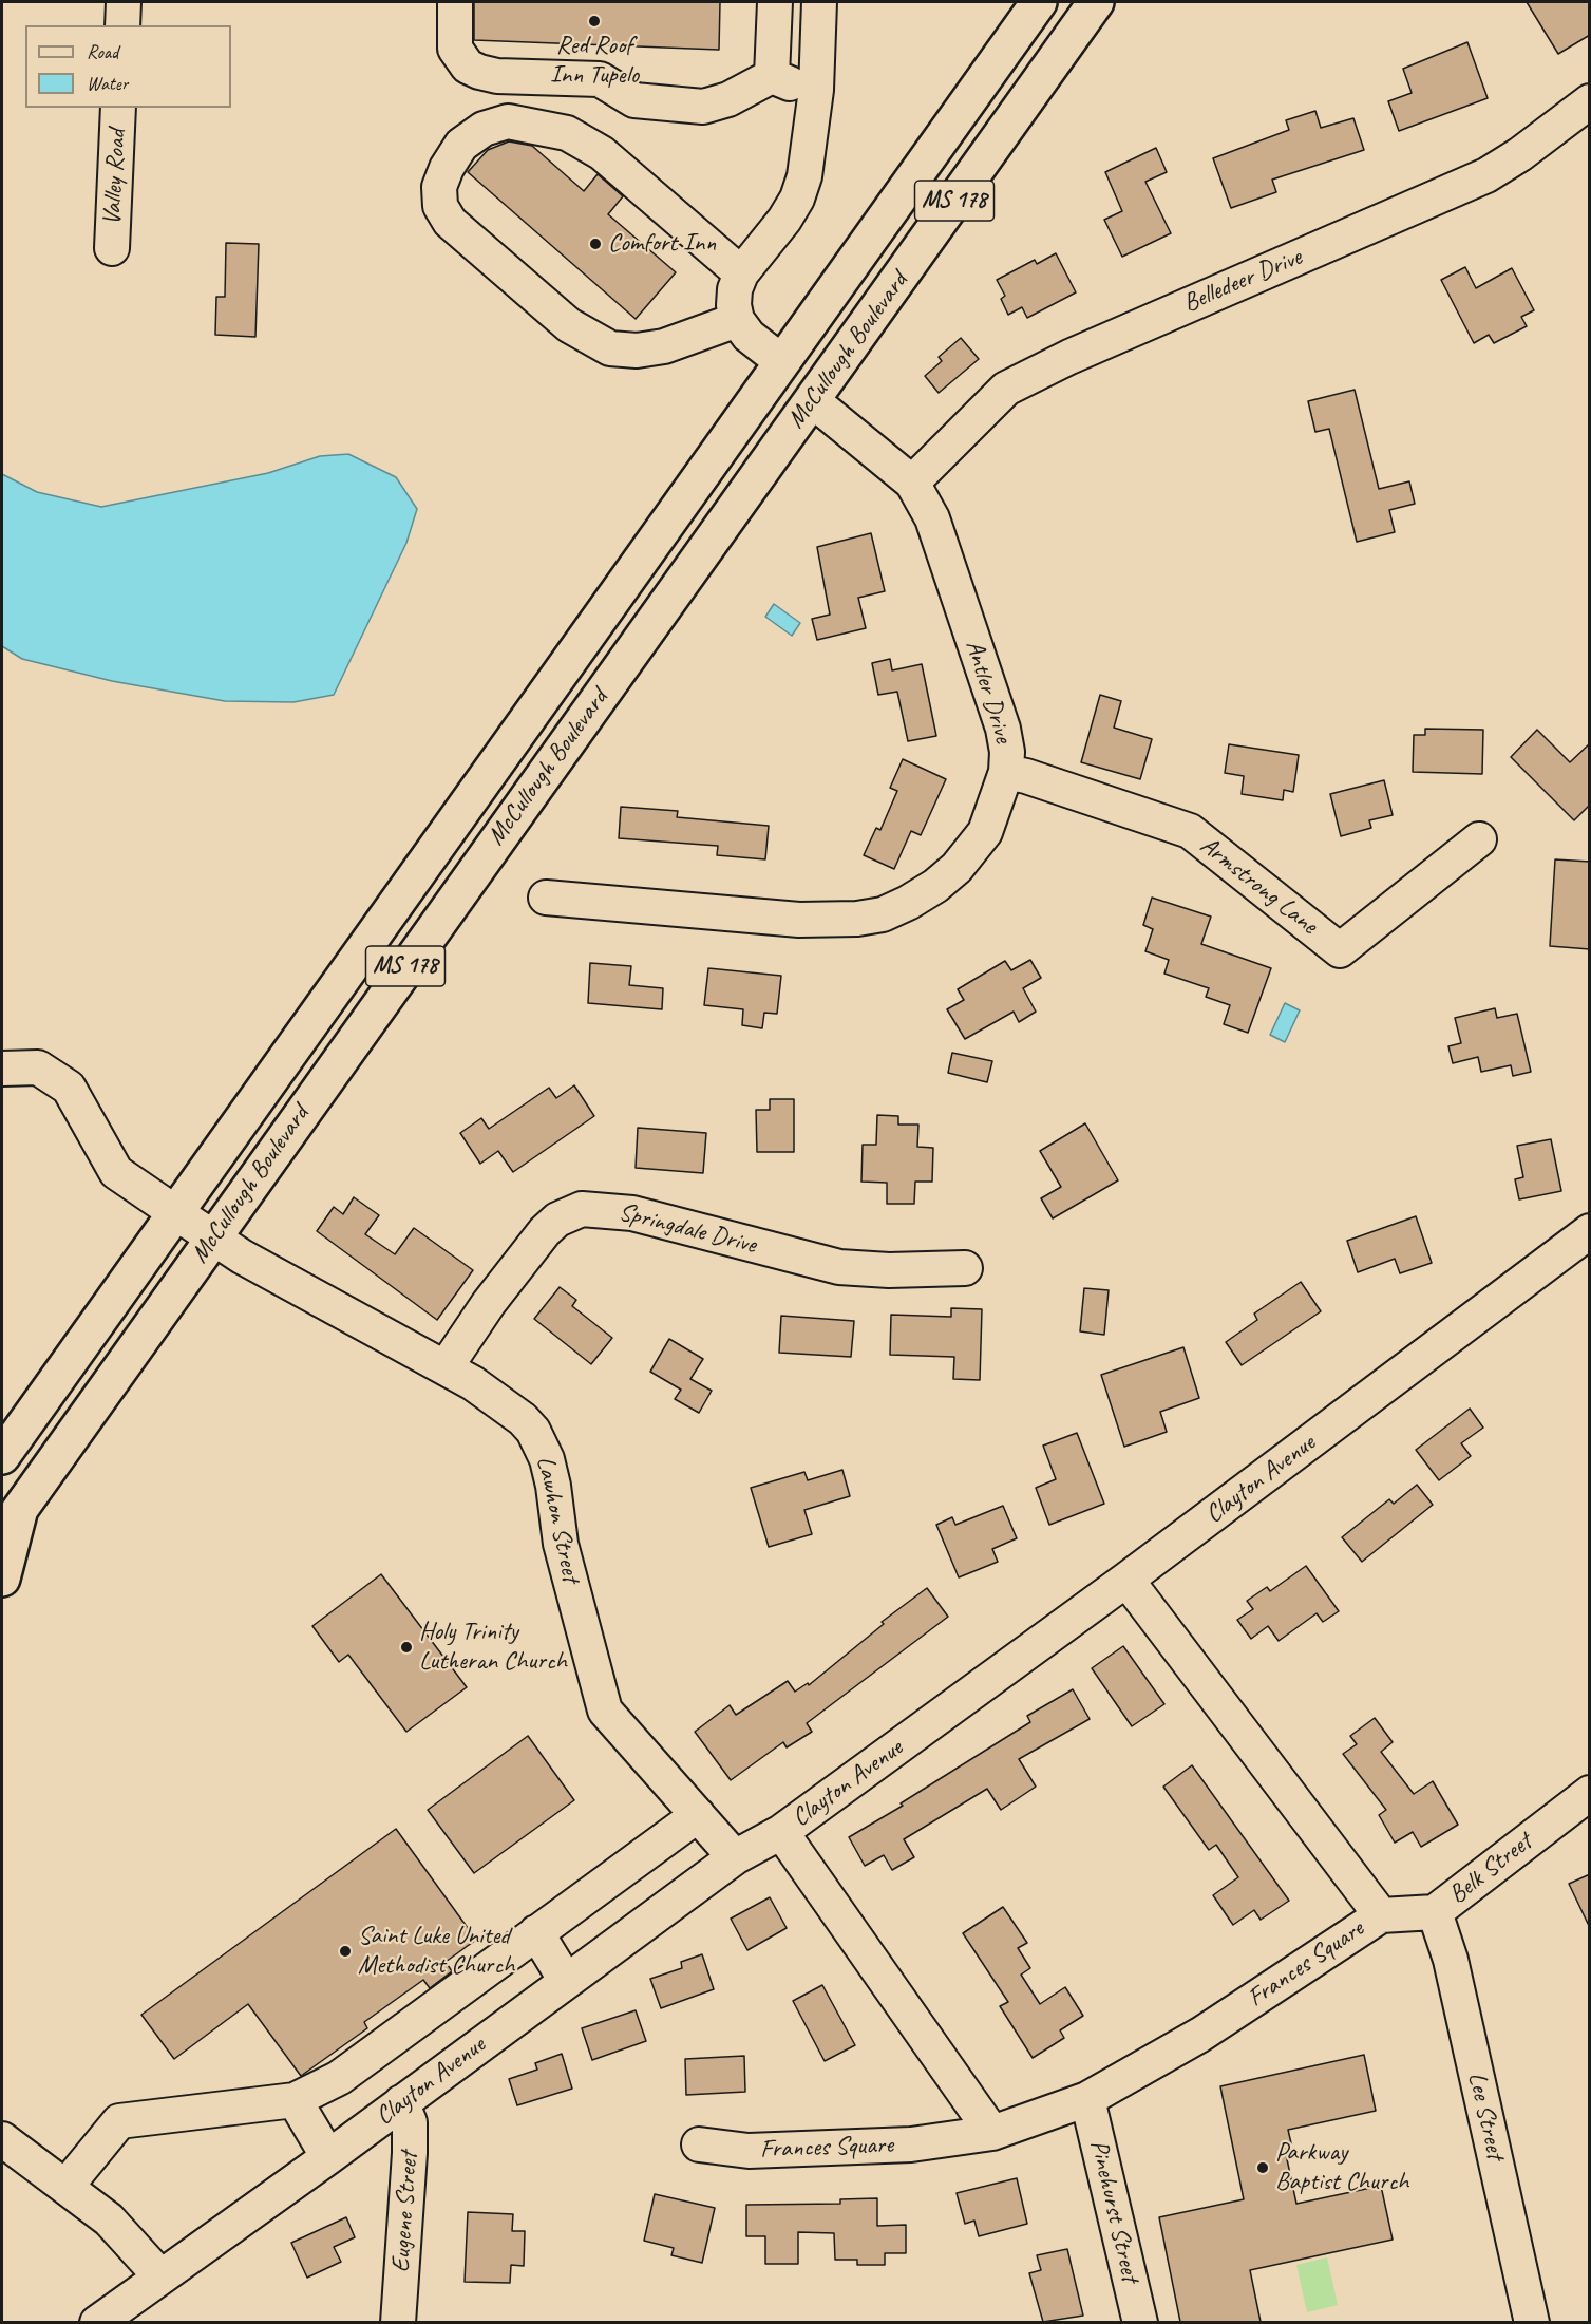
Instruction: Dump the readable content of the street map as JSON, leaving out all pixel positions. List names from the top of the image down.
{
  "streets": {
    "highway": ["MS 178", "McCullough Boulevard"],
    "street": [
      "Valley Road",
      "Belledeer Drive",
      "Antler Drive",
      "Armstrong Lane",
      "Springdale Drive",
      "Clayton Avenue",
      "Lawhon Street",
      "Belk Street",
      "Frances Square",
      "Lee Street",
      "Pinehurst Street",
      "Eugene Street"
    ]
  },
  "crossings": [
    ["Belledeer Drive", "Antler Drive"],
    ["McCullough Boulevard", "Antler Drive"],
    ["McCullough Boulevard", "Lawhon Street"],
    ["Antler Drive", "Armstrong Lane"],
    ["Springdale Drive", "Lawhon Street"],
    ["Clayton Avenue", "Lawhon Street"],
    ["Clayton Avenue", "Frances Square"],
    ["Clayton Avenue", "Eugene Street"],
    ["Belk Street", "Frances Square"],
    ["Belk Street", "Lee Street"],
    ["Frances Square", "Pinehurst Street"]
  ],
  "places": [
    "Red Roof Inn Tupelo",
    "Comfort Inn",
    "Holy Trinity Lutheran Church",
    "Saint Luke United Methodist Church",
    "Parkway Baptist Church"
  ],
  "legend": ["Road", "Water"]
}
